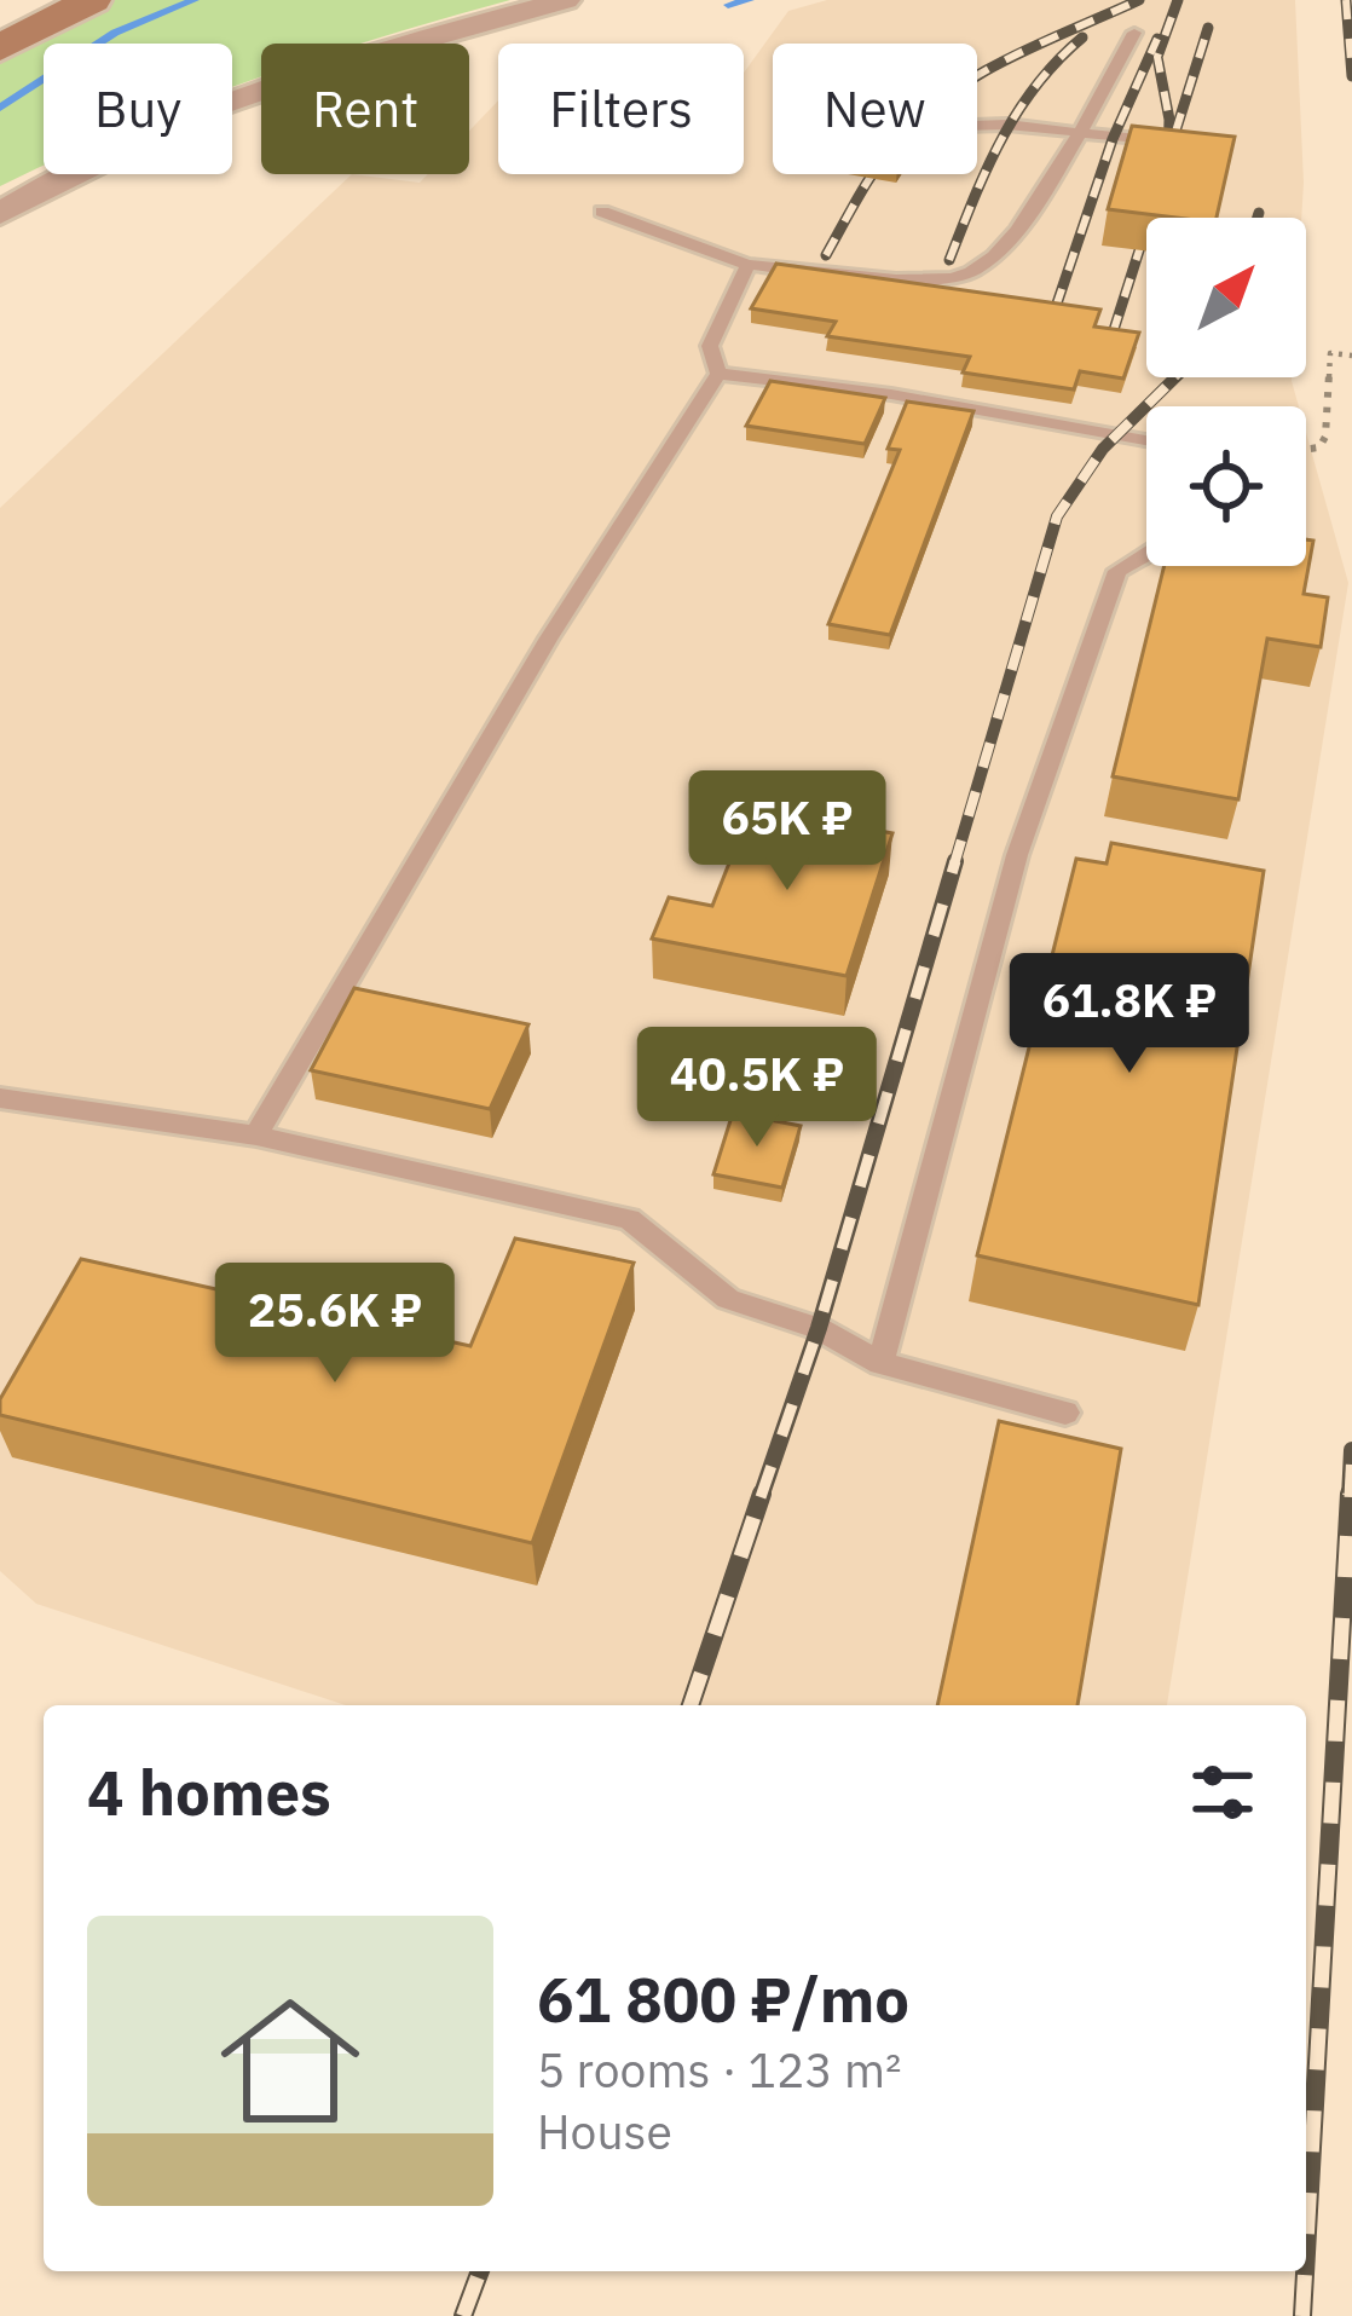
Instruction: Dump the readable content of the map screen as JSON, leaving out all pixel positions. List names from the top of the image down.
{
  "north": "top right",
  "page": {
    "chip": [
      "Buy",
      "Rent",
      "Filters",
      "New"
    ],
    "price": [
      "65K ₽",
      "61.8K ₽",
      "40.5K ₽",
      "25.6K ₽"
    ],
    "heading": "4 homes",
    "list": [
      {
        "name": "61 800 ₽/mo",
        "note": "5 rooms · 123 m² · House"
      }
    ]
  }
}
